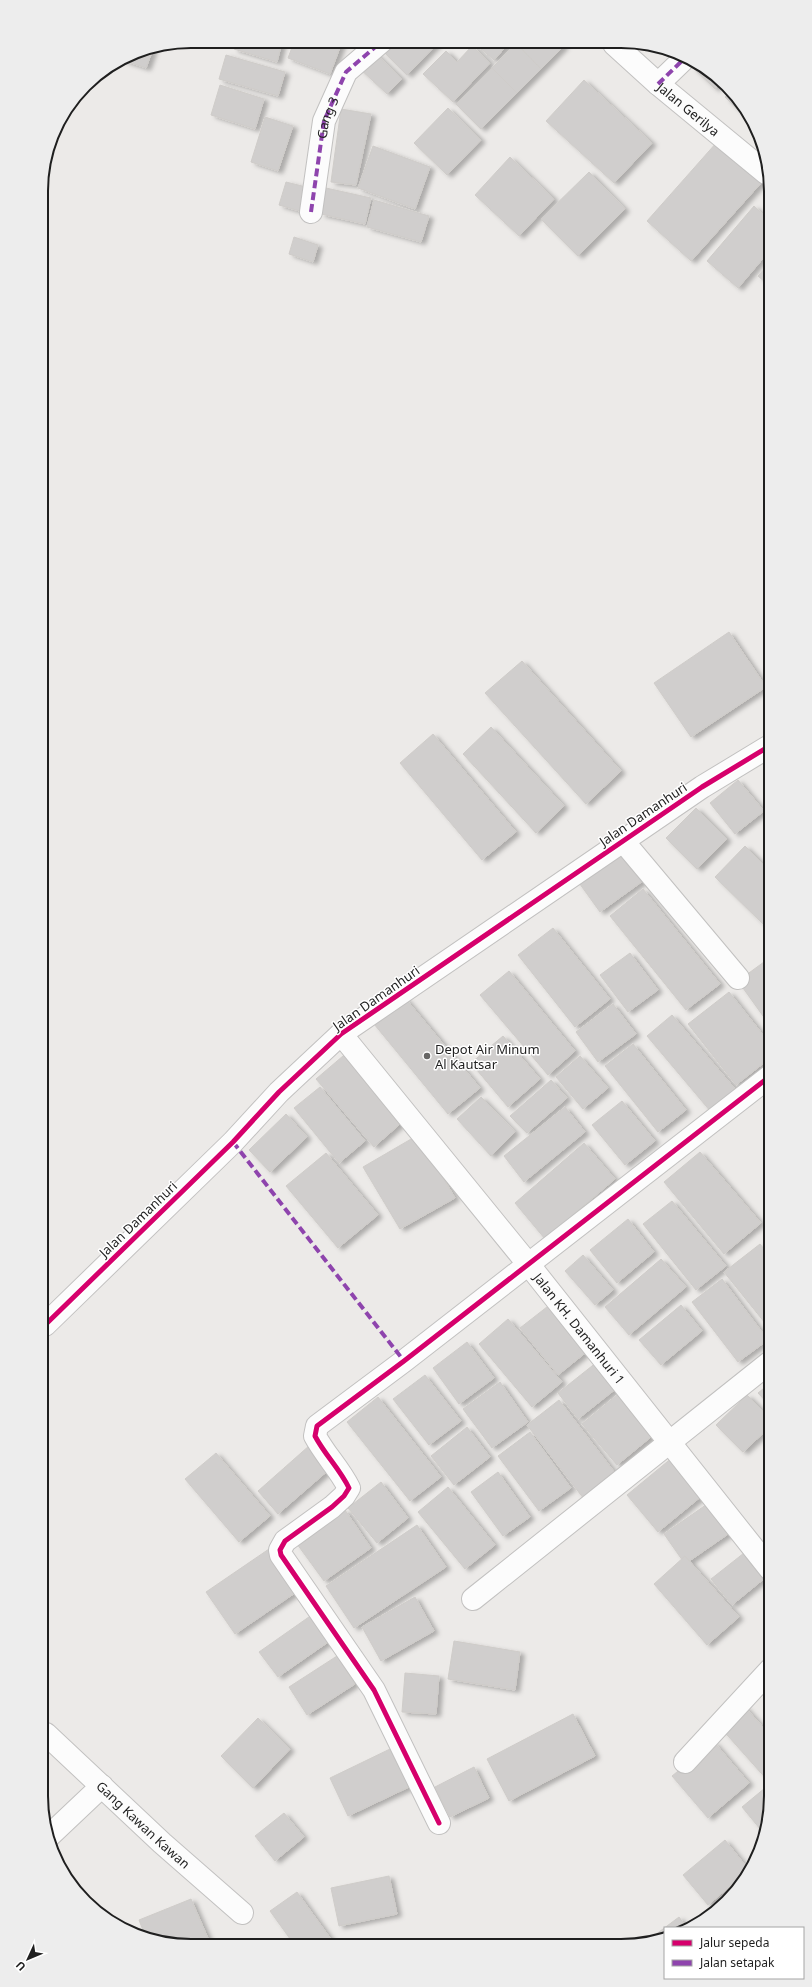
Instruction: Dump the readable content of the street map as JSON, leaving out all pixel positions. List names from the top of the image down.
{
  "streets": {
    "street": [
      "Jalan Gerilya",
      "Gang 3",
      "Jalan Damanhuri",
      "Jalan KH. Damanhuri 1",
      "Gang Kawan Kawan"
    ]
  },
  "crossings": [
    ["Jalan Damanhuri", "Jalan KH. Damanhuri 1"]
  ],
  "places": ["Depot Air Minum Al Kautsar"],
  "legend": ["Jalur sepeda", "Jalan setapak"],
  "north": "bottom left"
}
